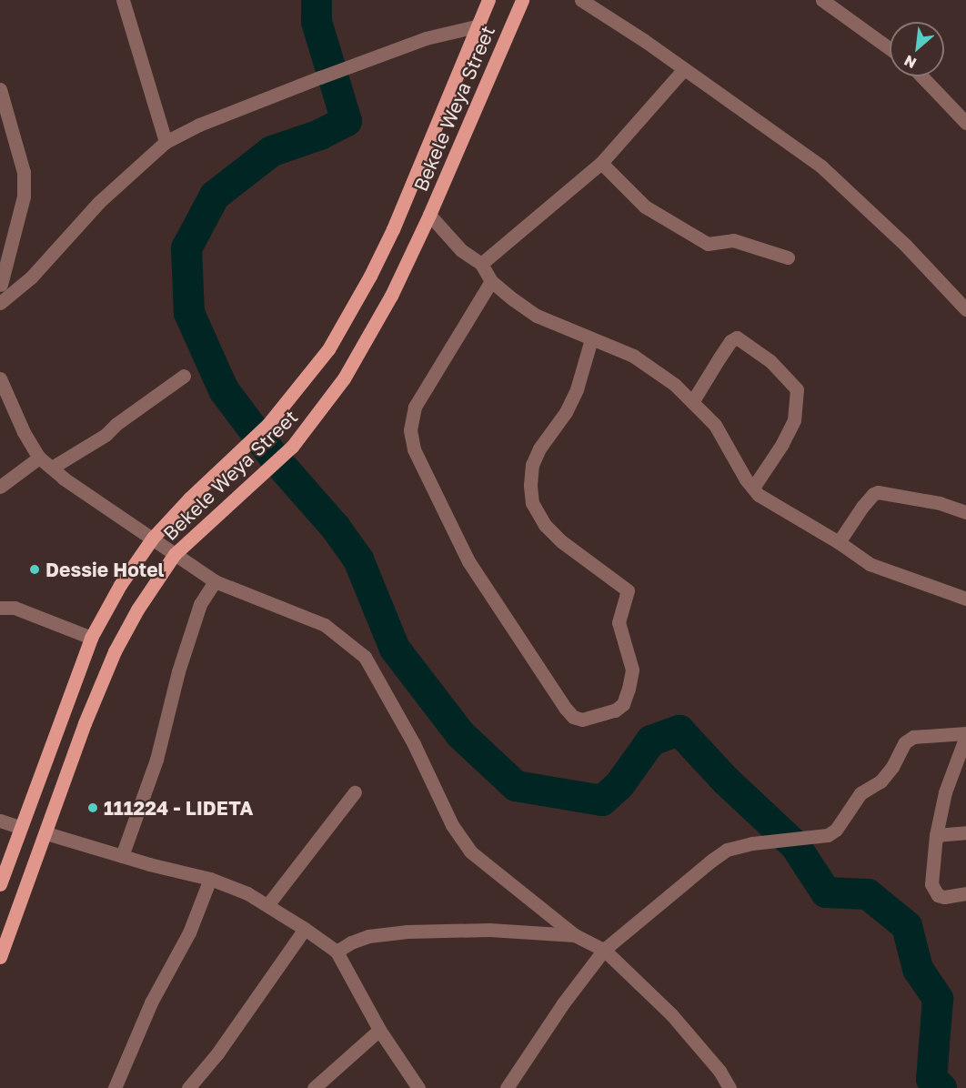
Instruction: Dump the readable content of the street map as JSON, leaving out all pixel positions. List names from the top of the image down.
{
  "streets": {
    "main road": ["Bekele Weya Street"]
  },
  "places": ["Dessie Hotel", "111224 - LIDETA"],
  "north": "bottom left"
}
